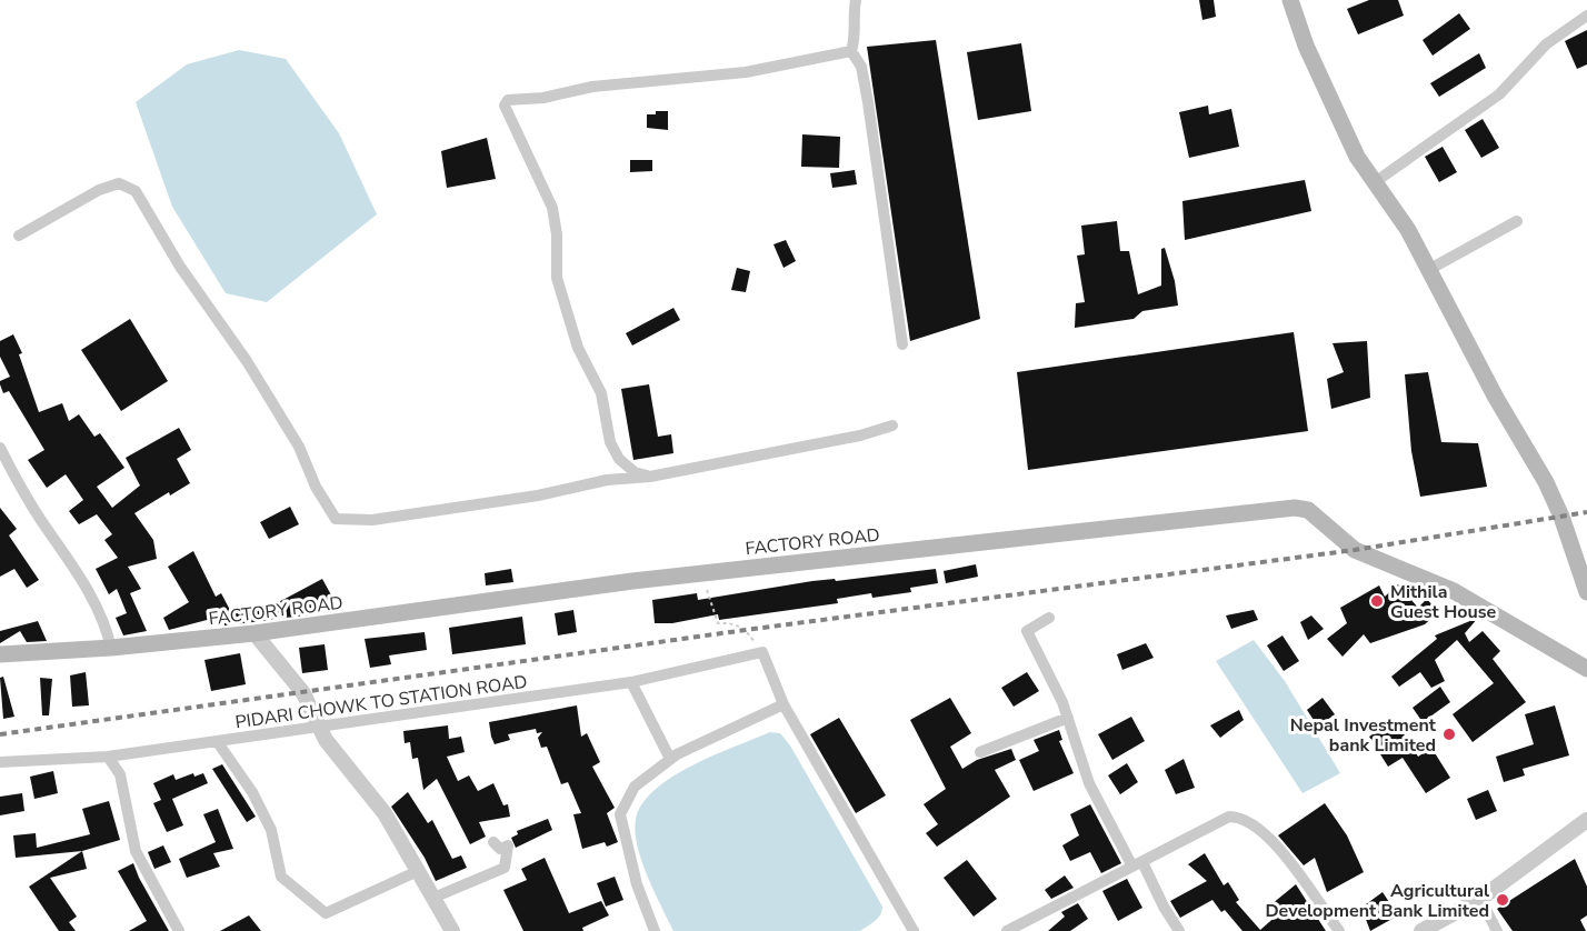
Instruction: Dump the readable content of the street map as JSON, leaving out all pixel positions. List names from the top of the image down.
{
  "streets": {
    "main road": ["FACTORY ROAD"],
    "street": ["PIDARI CHOWK TO STATION ROAD"]
  },
  "places": ["Mithila Guest House", "Nepal Investment bank Limited", "Agricultural Development Bank Limited"]
}
